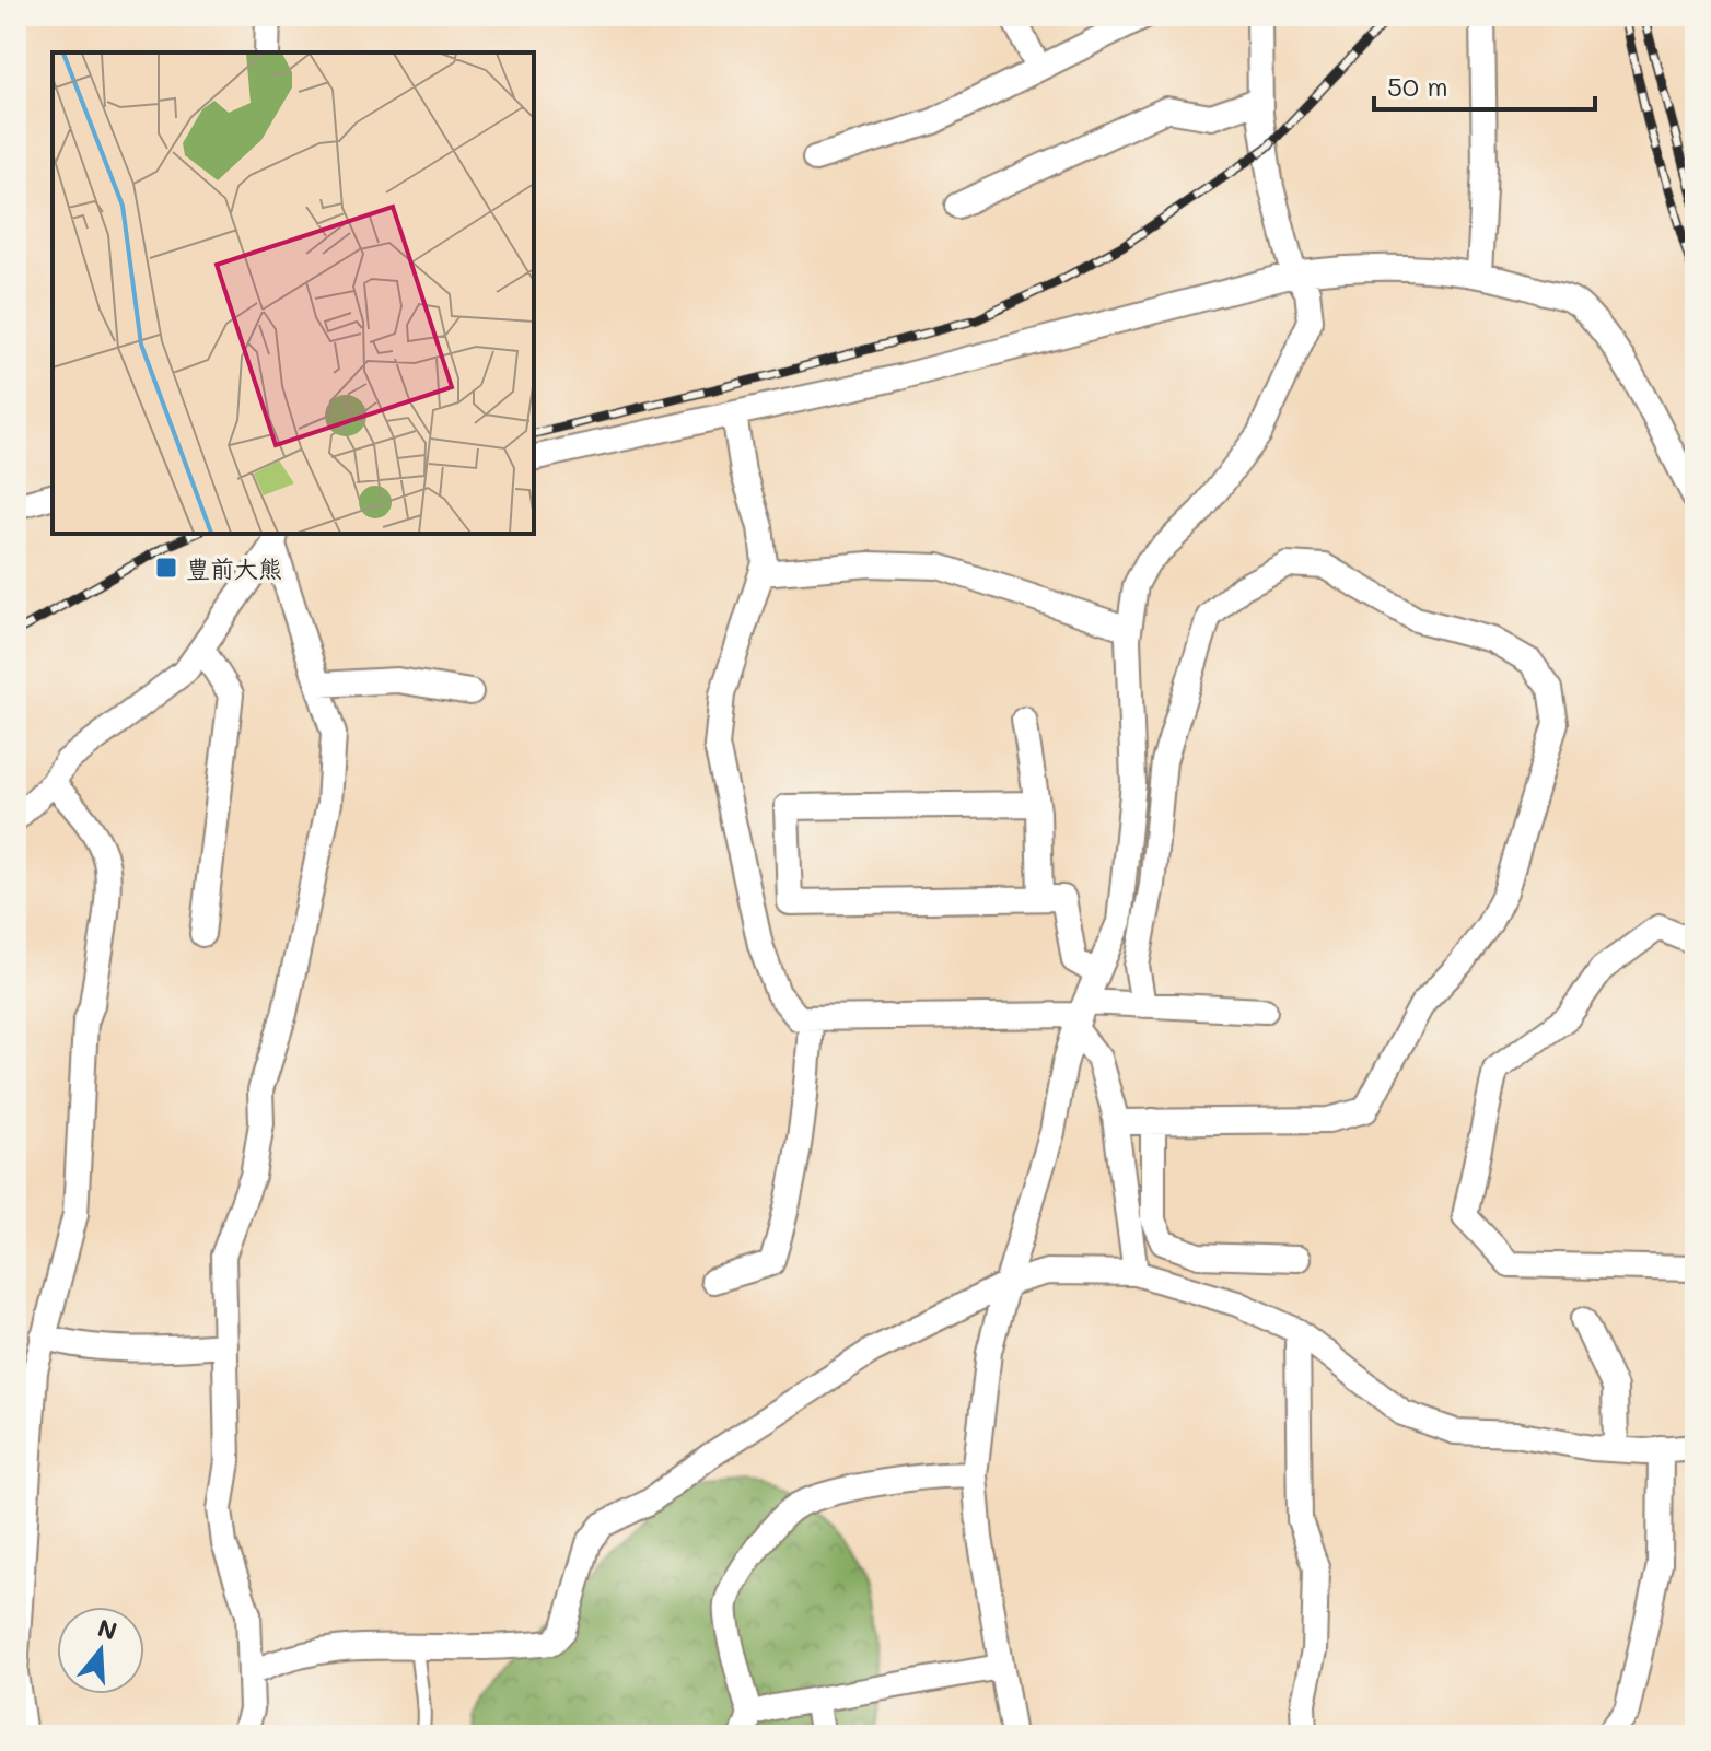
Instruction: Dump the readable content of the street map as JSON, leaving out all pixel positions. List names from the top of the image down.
{
  "places": {
    "transit": ["豊前大熊"]
  },
  "scale_bar": "50 m",
  "north": "top"
}
